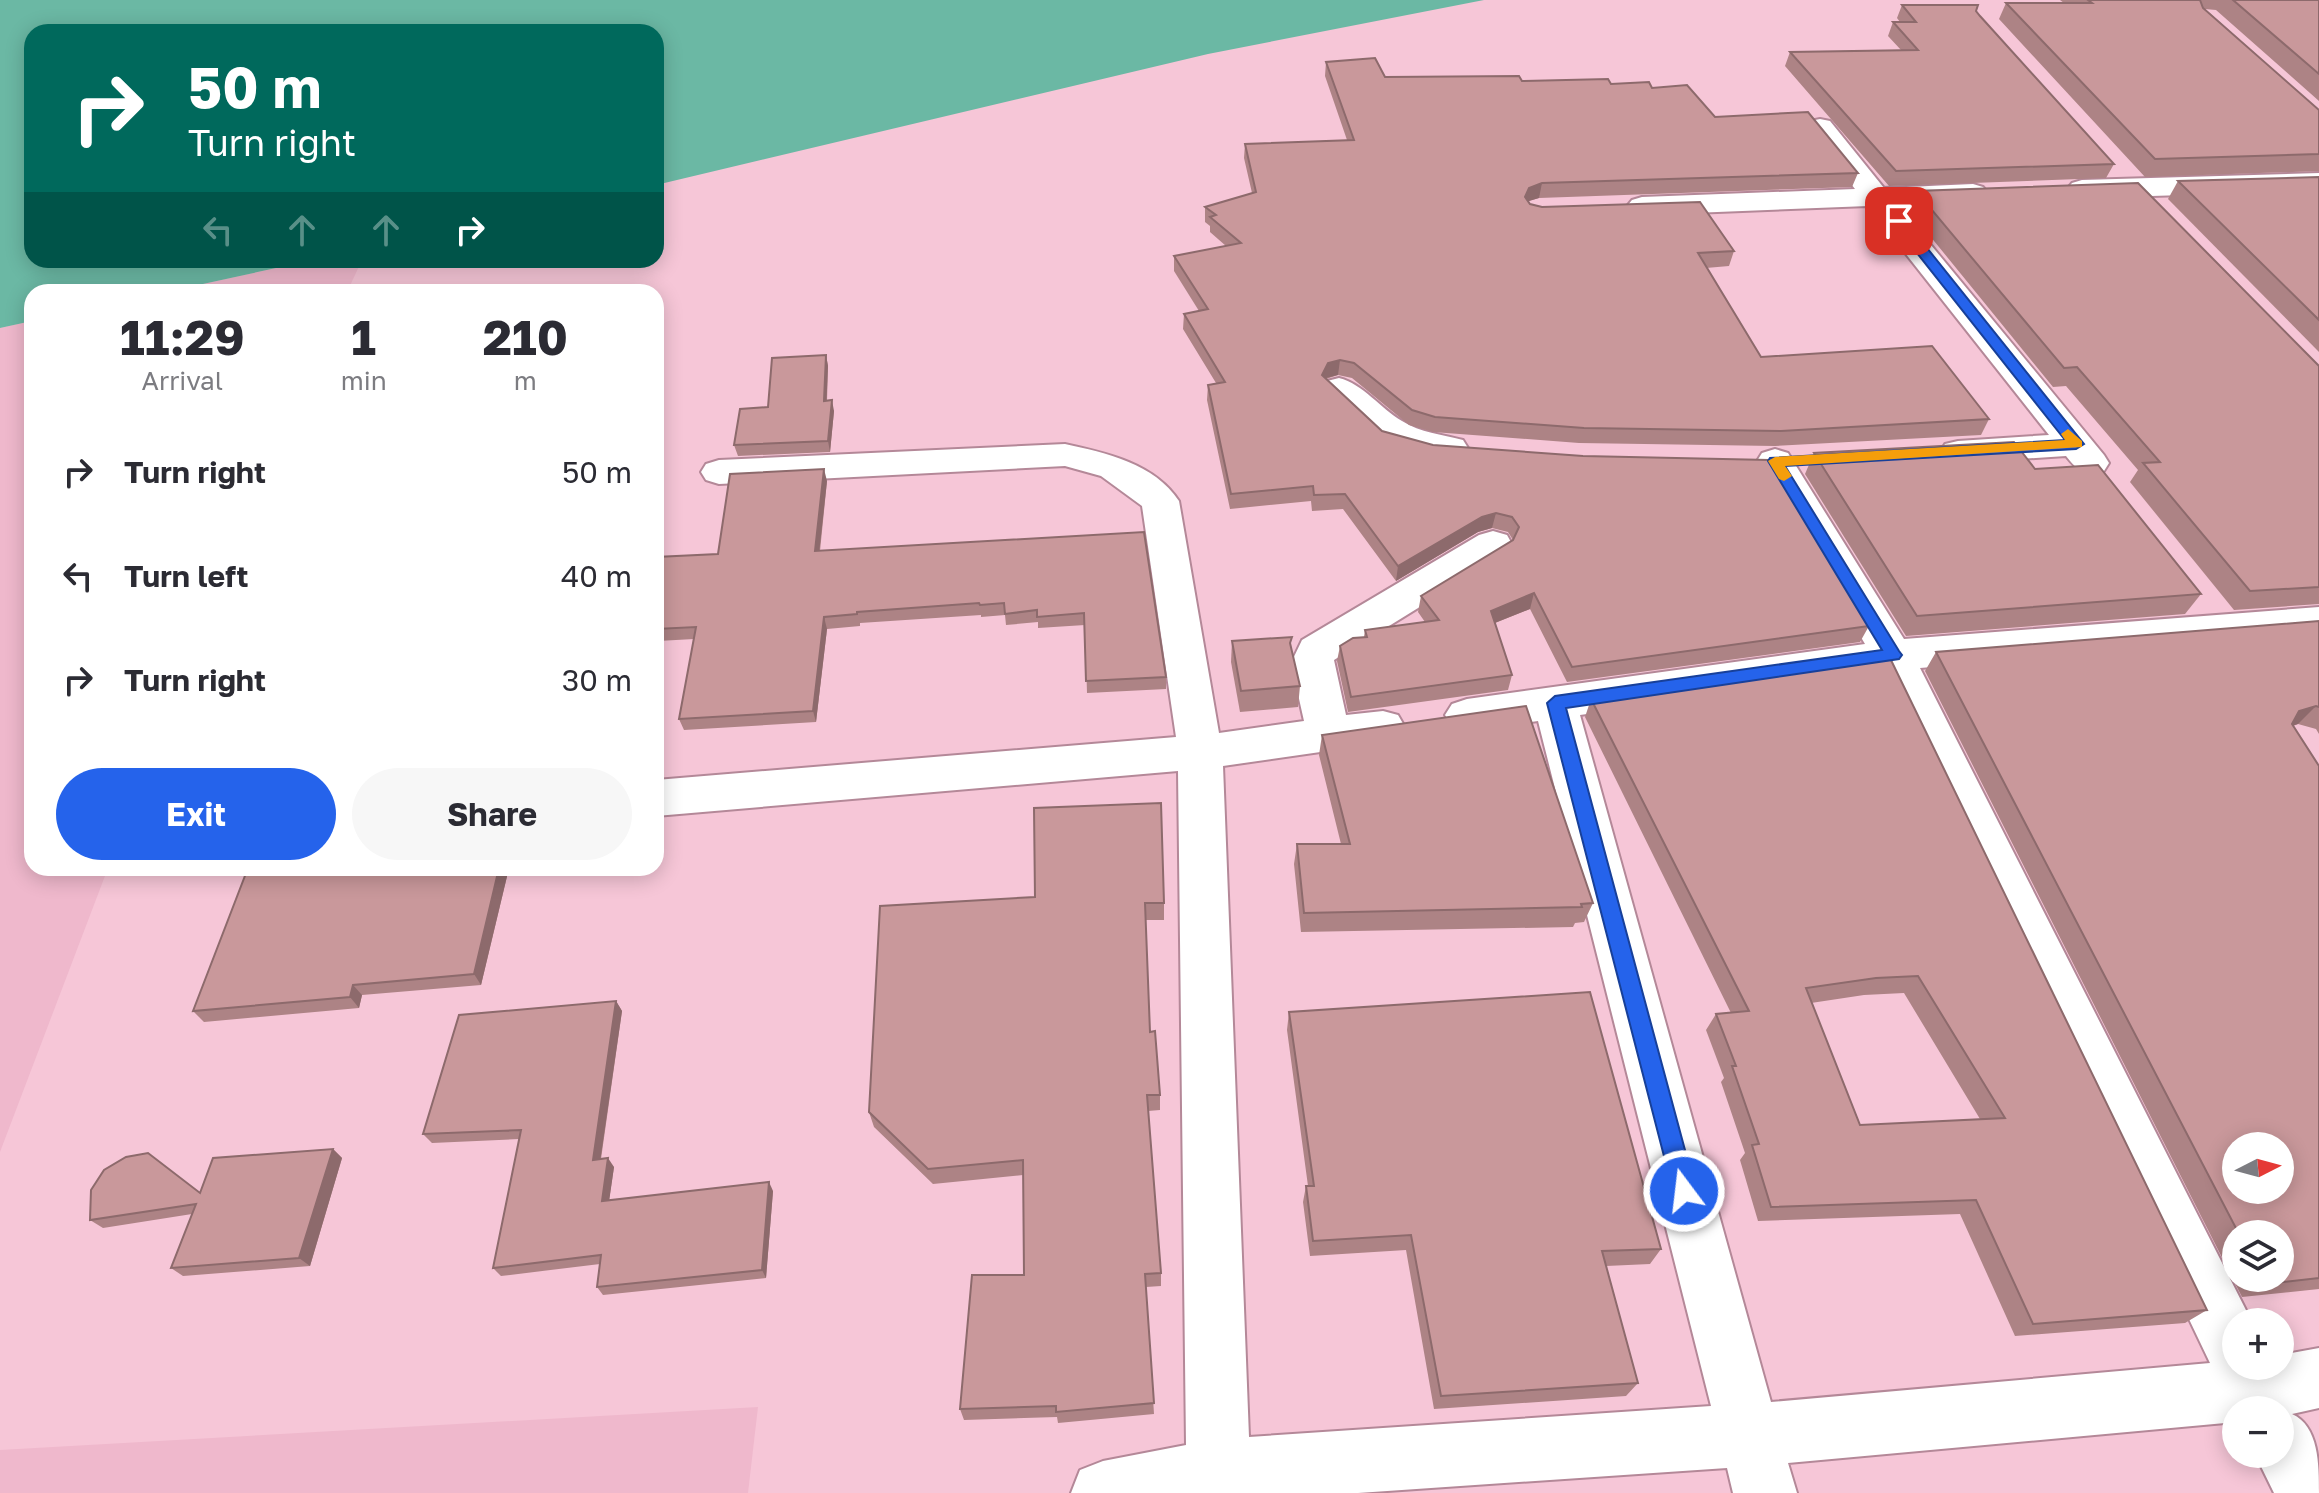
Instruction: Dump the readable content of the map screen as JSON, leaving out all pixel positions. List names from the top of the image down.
{
  "north": "right",
  "page": {
    "turn": ["50 m", "Turn right"],
    "eta": [
      "11:29",
      "Arrival",
      "1",
      "min",
      "210",
      "m"
    ],
    "list": [
      {
        "name": "Turn right",
        "value": "50 m"
      },
      {
        "name": "Turn left",
        "value": "40 m"
      },
      {
        "name": "Turn right",
        "value": "30 m"
      }
    ],
    "buttons": ["Exit", "Share"],
    "map_buttons": ["+", "−"]
  }
}
